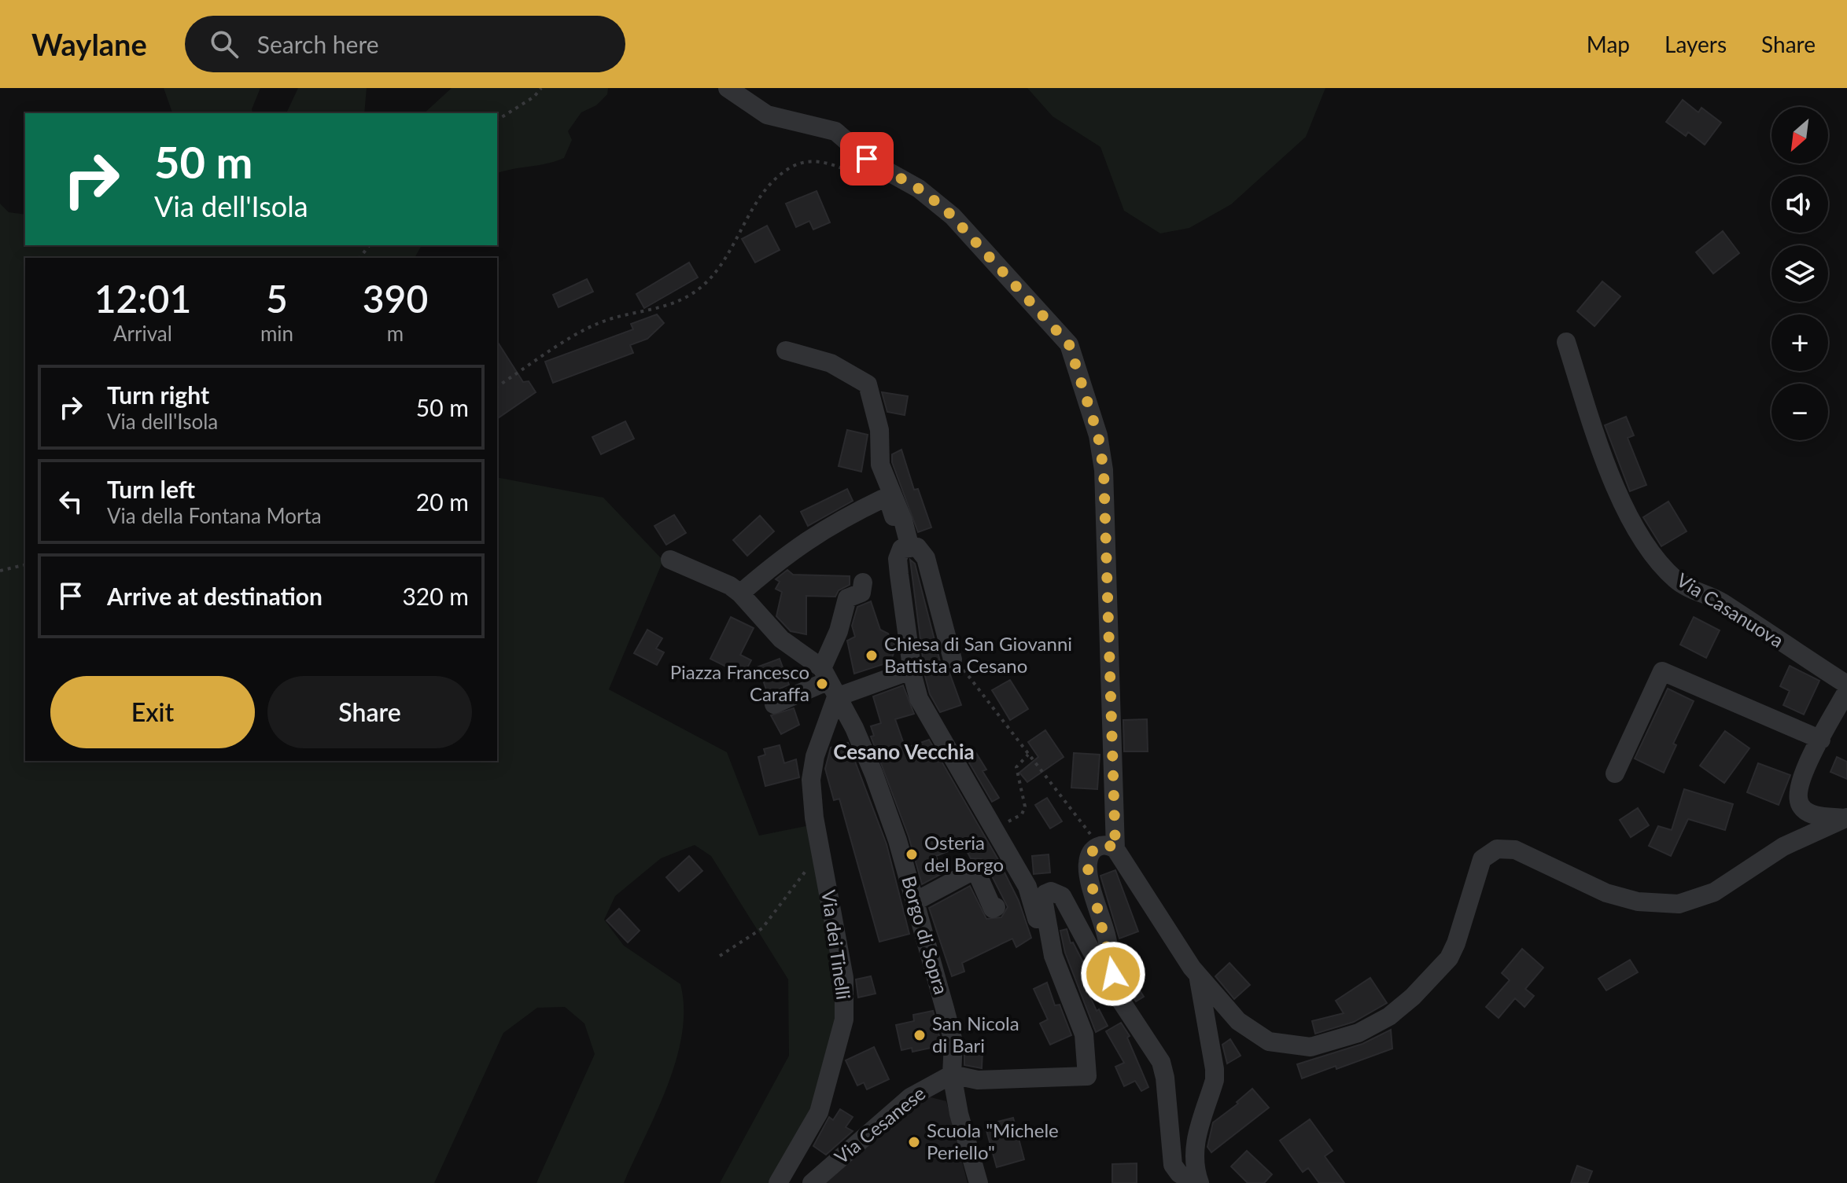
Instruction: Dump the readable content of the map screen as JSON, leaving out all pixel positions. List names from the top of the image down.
{
  "streets": {
    "street": [
      "Via Casanuova",
      "Borgo di Sopra",
      "Via dei Tinelli",
      "Via Cesanese"
    ]
  },
  "crossings": [
    ["Borgo di Sopra", "Via dei Tinelli"],
    ["Borgo di Sopra", "Via Cesanese"]
  ],
  "districts": ["Cesano Vecchia"],
  "places": [
    "Chiesa di San Giovanni Battista a Cesano",
    "Piazza Francesco Caraffa",
    "Osteria del Borgo",
    "San Nicola di Bari",
    "Scuola \"Michele Periello\""
  ],
  "north": "bottom left",
  "page": {
    "header": "Waylane",
    "search": "Search here",
    "nav": ["Map", "Layers", "Share"],
    "map_buttons": ["+", "−"],
    "turn": ["50 m", "Via dell'Isola"],
    "eta": [
      "12:01",
      "Arrival",
      "5",
      "min",
      "390",
      "m"
    ],
    "list": [
      {
        "name": "Turn right",
        "note": "Via dell'Isola",
        "value": "50 m"
      },
      {
        "name": "Turn left",
        "note": "Via della Fontana Morta",
        "value": "20 m"
      },
      {
        "name": "Arrive at destination",
        "value": "320 m"
      }
    ],
    "buttons": ["Exit", "Share"]
  }
}
